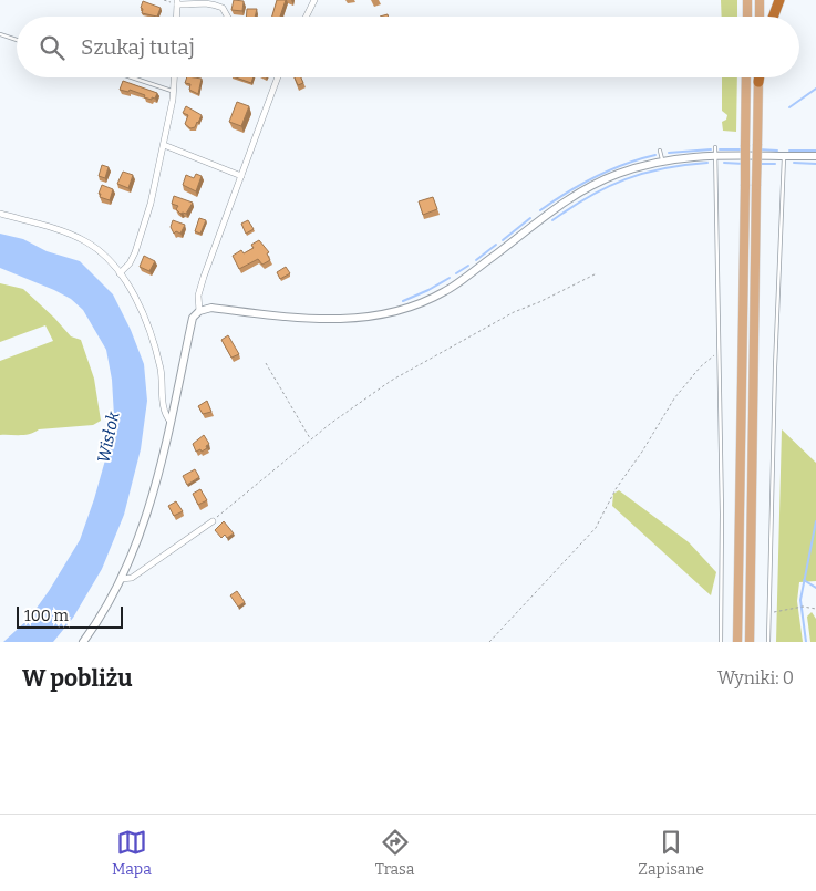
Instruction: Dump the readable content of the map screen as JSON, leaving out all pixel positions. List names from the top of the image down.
{
  "water": ["Wisłok"],
  "scale_bar": "100 m",
  "page": {
    "search": "Szukaj tutaj",
    "scale": "100 m",
    "heading": ["W pobliżu", "Wyniki: 0"],
    "nav": ["Mapa", "Trasa", "Zapisane"]
  }
}
